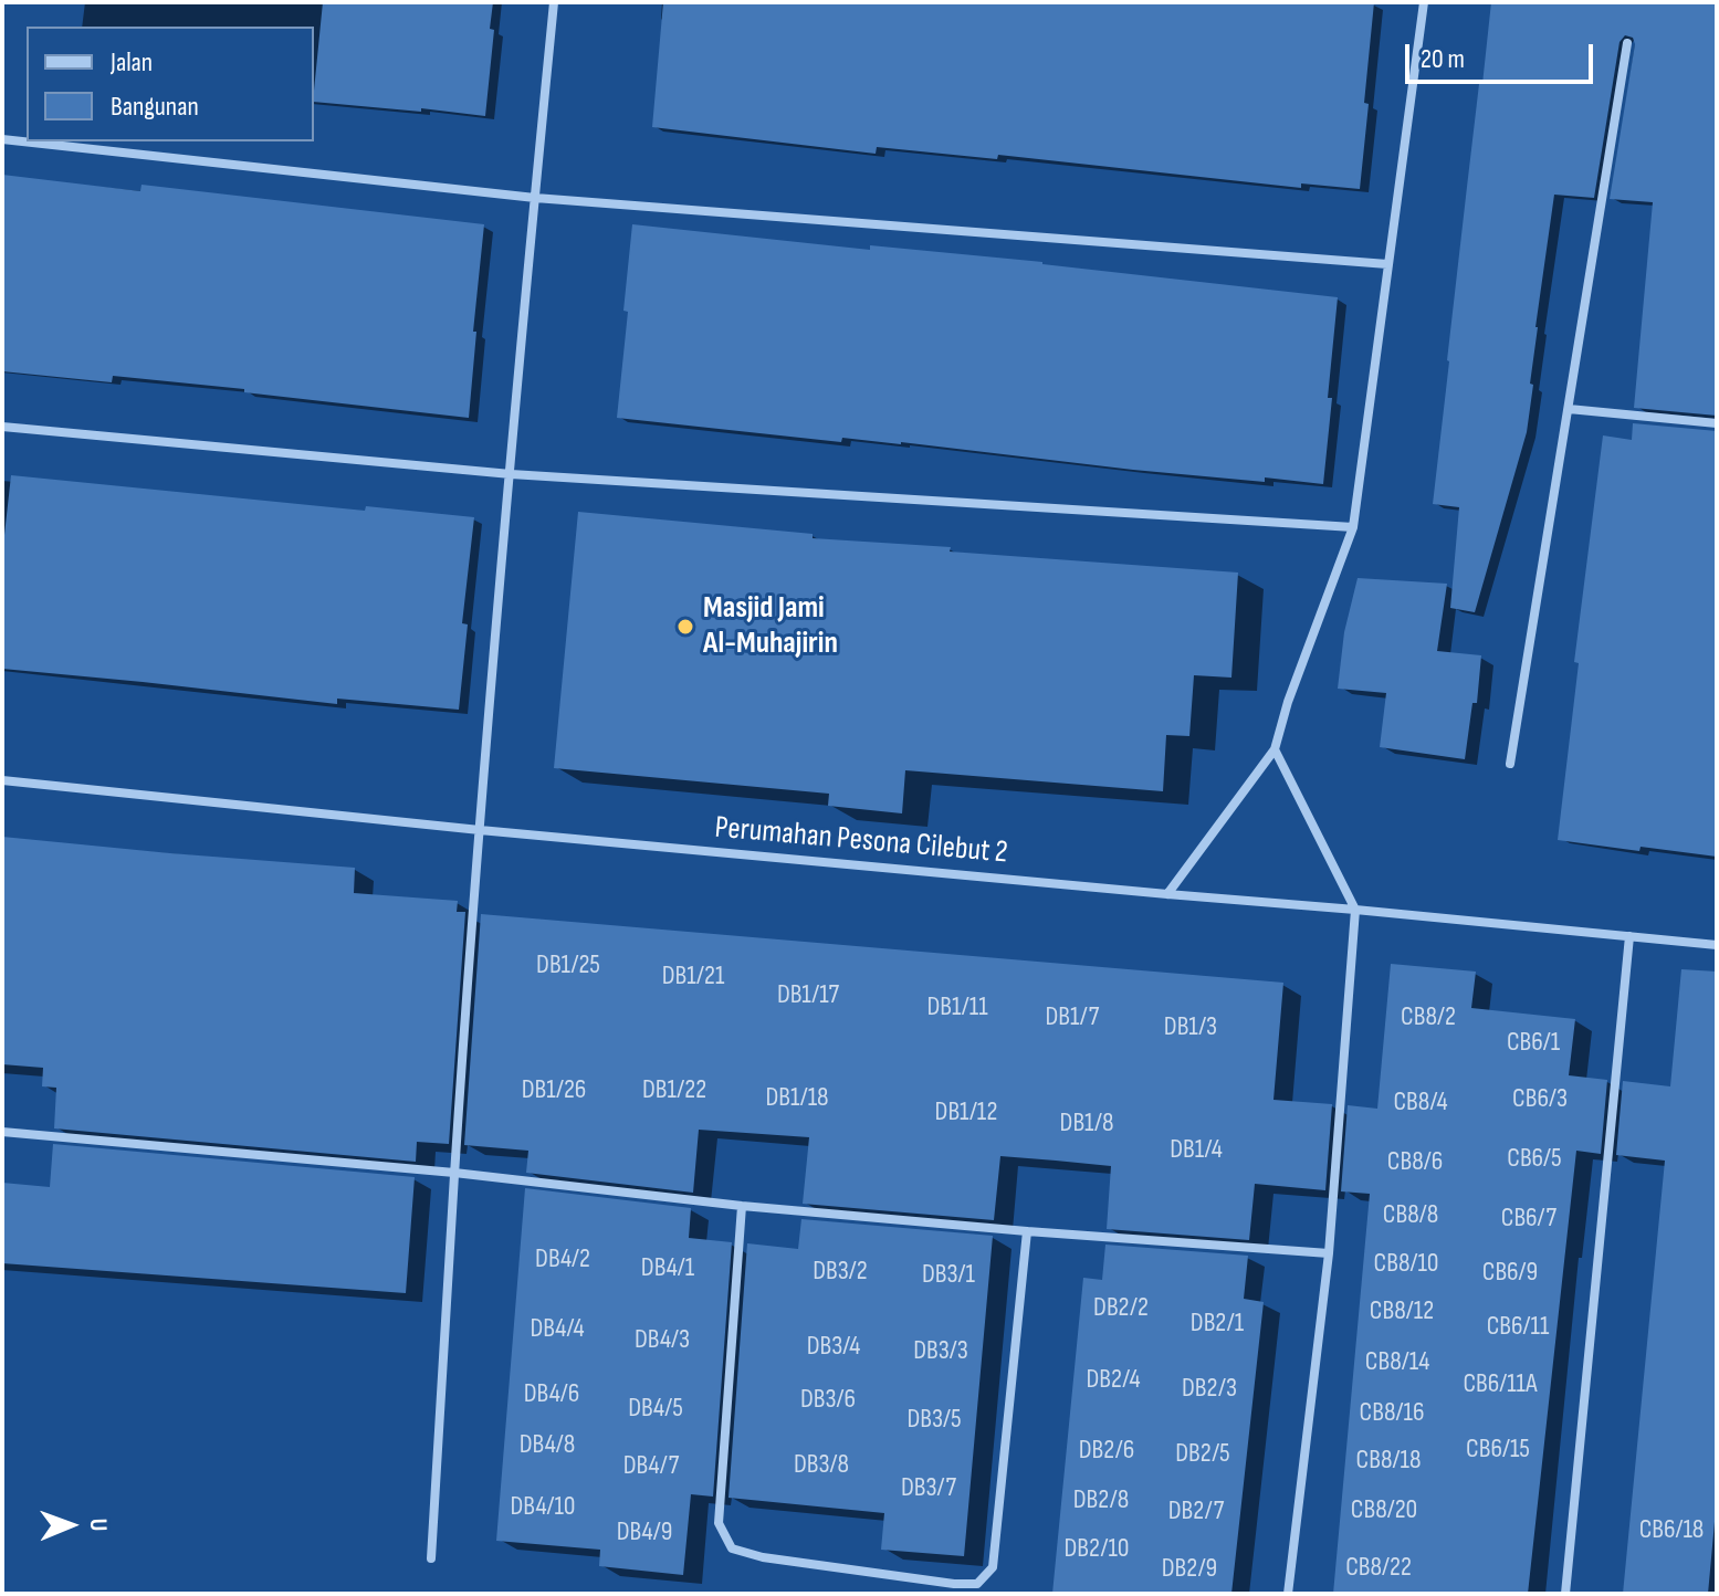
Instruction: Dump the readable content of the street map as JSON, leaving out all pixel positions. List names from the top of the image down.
{
  "streets": {
    "street": ["Perumahan Pesona Cilebut 2"]
  },
  "places": ["Masjid Jami Al-Muhajirin"],
  "house_numbers": [
    "DB1/25",
    "DB1/21",
    "DB1/17",
    "DB1/11",
    "DB1/7",
    "CB8/2",
    "DB1/3",
    "CB6/1",
    "DB1/26",
    "DB1/22",
    "DB1/18",
    "CB6/3",
    "CB8/4",
    "DB1/12",
    "DB1/8",
    "DB1/4",
    "CB6/5",
    "CB8/6",
    "CB8/8",
    "CB6/7",
    "DB4/2",
    "CB8/10",
    "DB4/1",
    "DB3/2",
    "CB6/9",
    "DB3/1",
    "DB2/2",
    "CB8/12",
    "DB2/1",
    "CB6/11",
    "DB4/4",
    "DB4/3",
    "DB3/4",
    "DB3/3",
    "CB8/14",
    "DB2/4",
    "CB6/11A",
    "DB2/3",
    "DB4/6",
    "DB3/6",
    "DB4/5",
    "CB8/16",
    "DB3/5",
    "DB4/8",
    "CB6/15",
    "DB2/6",
    "DB2/5",
    "CB8/18",
    "DB3/8",
    "DB4/7",
    "DB3/7",
    "DB2/8",
    "DB4/10",
    "CB8/20",
    "DB2/7",
    "CB6/18",
    "DB4/9",
    "DB2/10",
    "CB8/22",
    "DB2/9"
  ],
  "legend": ["Jalan", "Bangunan"],
  "scale_bar": "20 m",
  "north": "right"
}
